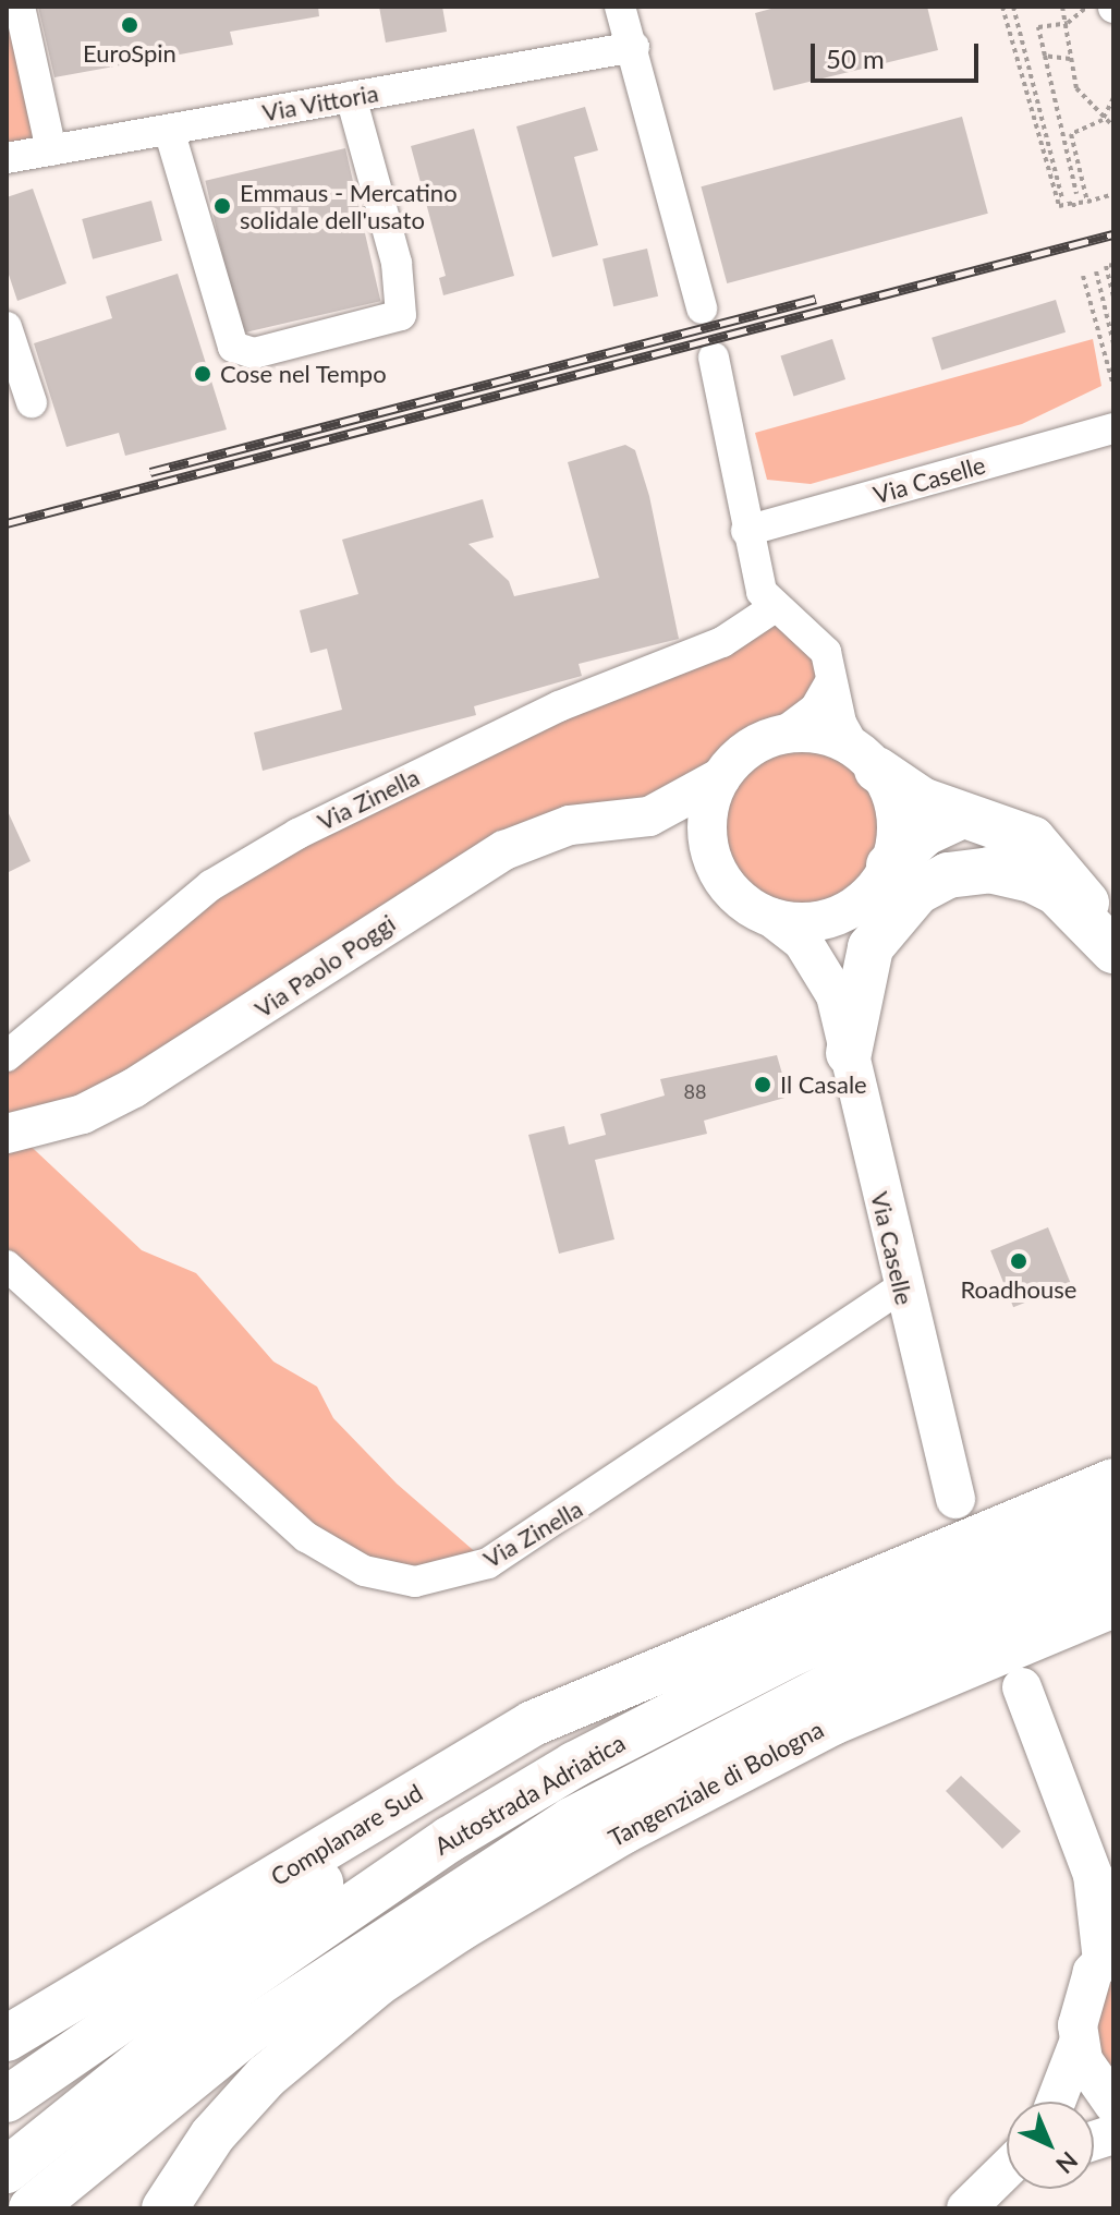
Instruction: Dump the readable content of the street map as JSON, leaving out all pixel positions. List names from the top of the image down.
{
  "streets": {
    "highway": ["Tangenziale di Bologna", "Autostrada Adriatica", "Complanare Sud"],
    "main road": ["Via Caselle", "Via Paolo Poggi"],
    "street": ["Via Vittoria", "Via Zinella"]
  },
  "crossings": [
    ["Via Caselle", "Via Zinella"],
    ["Via Caselle", "Via Paolo Poggi"]
  ],
  "places": [
    "EuroSpin",
    "Emmaus - Mercatino solidale dell'usato",
    "Cose nel Tempo",
    "Il Casale",
    "Roadhouse"
  ],
  "house_numbers": ["88"],
  "scale_bar": "50 m",
  "north": "bottom right"
}
